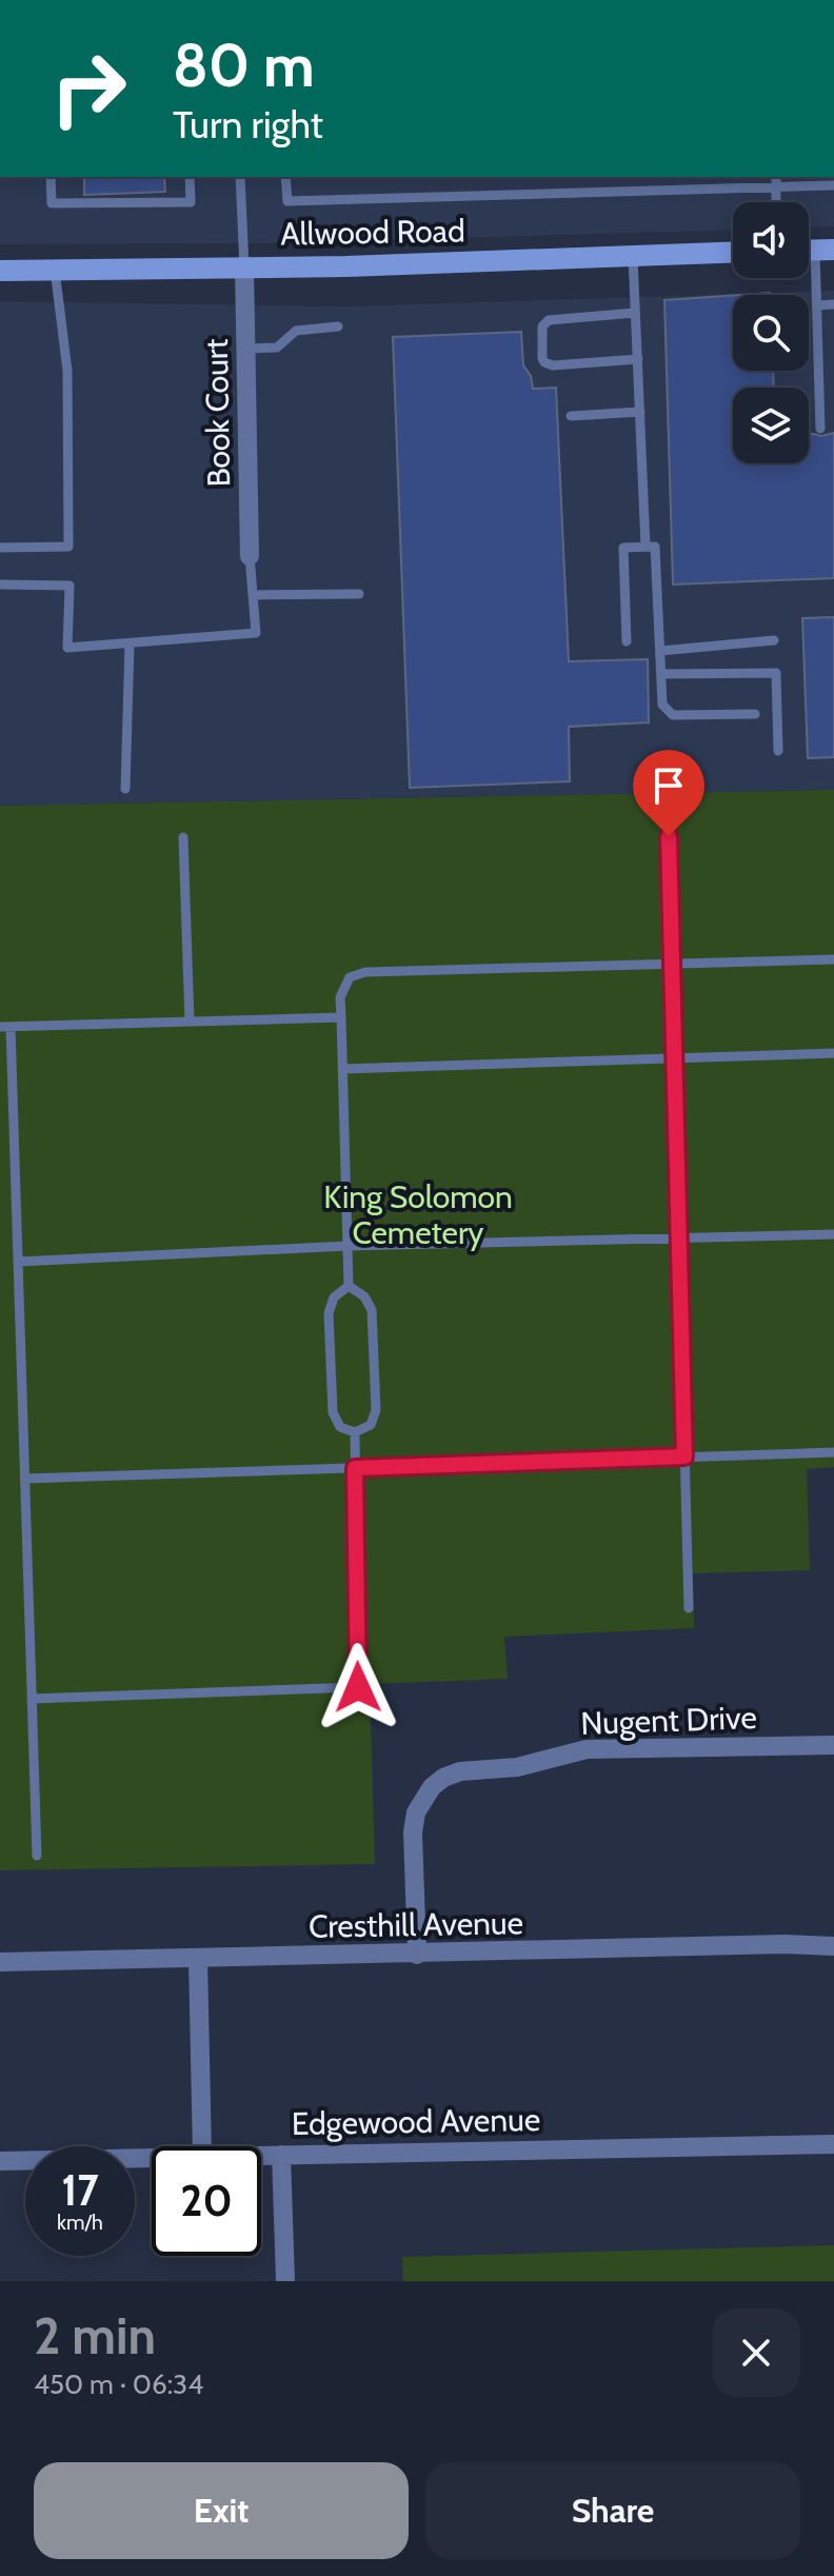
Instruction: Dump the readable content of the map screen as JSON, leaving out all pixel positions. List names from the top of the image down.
{
  "streets": {
    "main road": ["Allwood Road"],
    "street": [
      "Book Court",
      "Nugent Drive",
      "Cresthill Avenue",
      "Edgewood Avenue"
    ]
  },
  "crossings": [
    ["Allwood Road", "Book Court"],
    ["Nugent Drive", "Cresthill Avenue"]
  ],
  "parks": ["King Solomon Cemetery"],
  "page": {
    "turn": ["80 m", "Turn right"],
    "speed": "17 km/h",
    "limit": "20",
    "heading": ["2 min", "450 m · 06:34"],
    "buttons": ["Exit", "Share"]
  }
}
